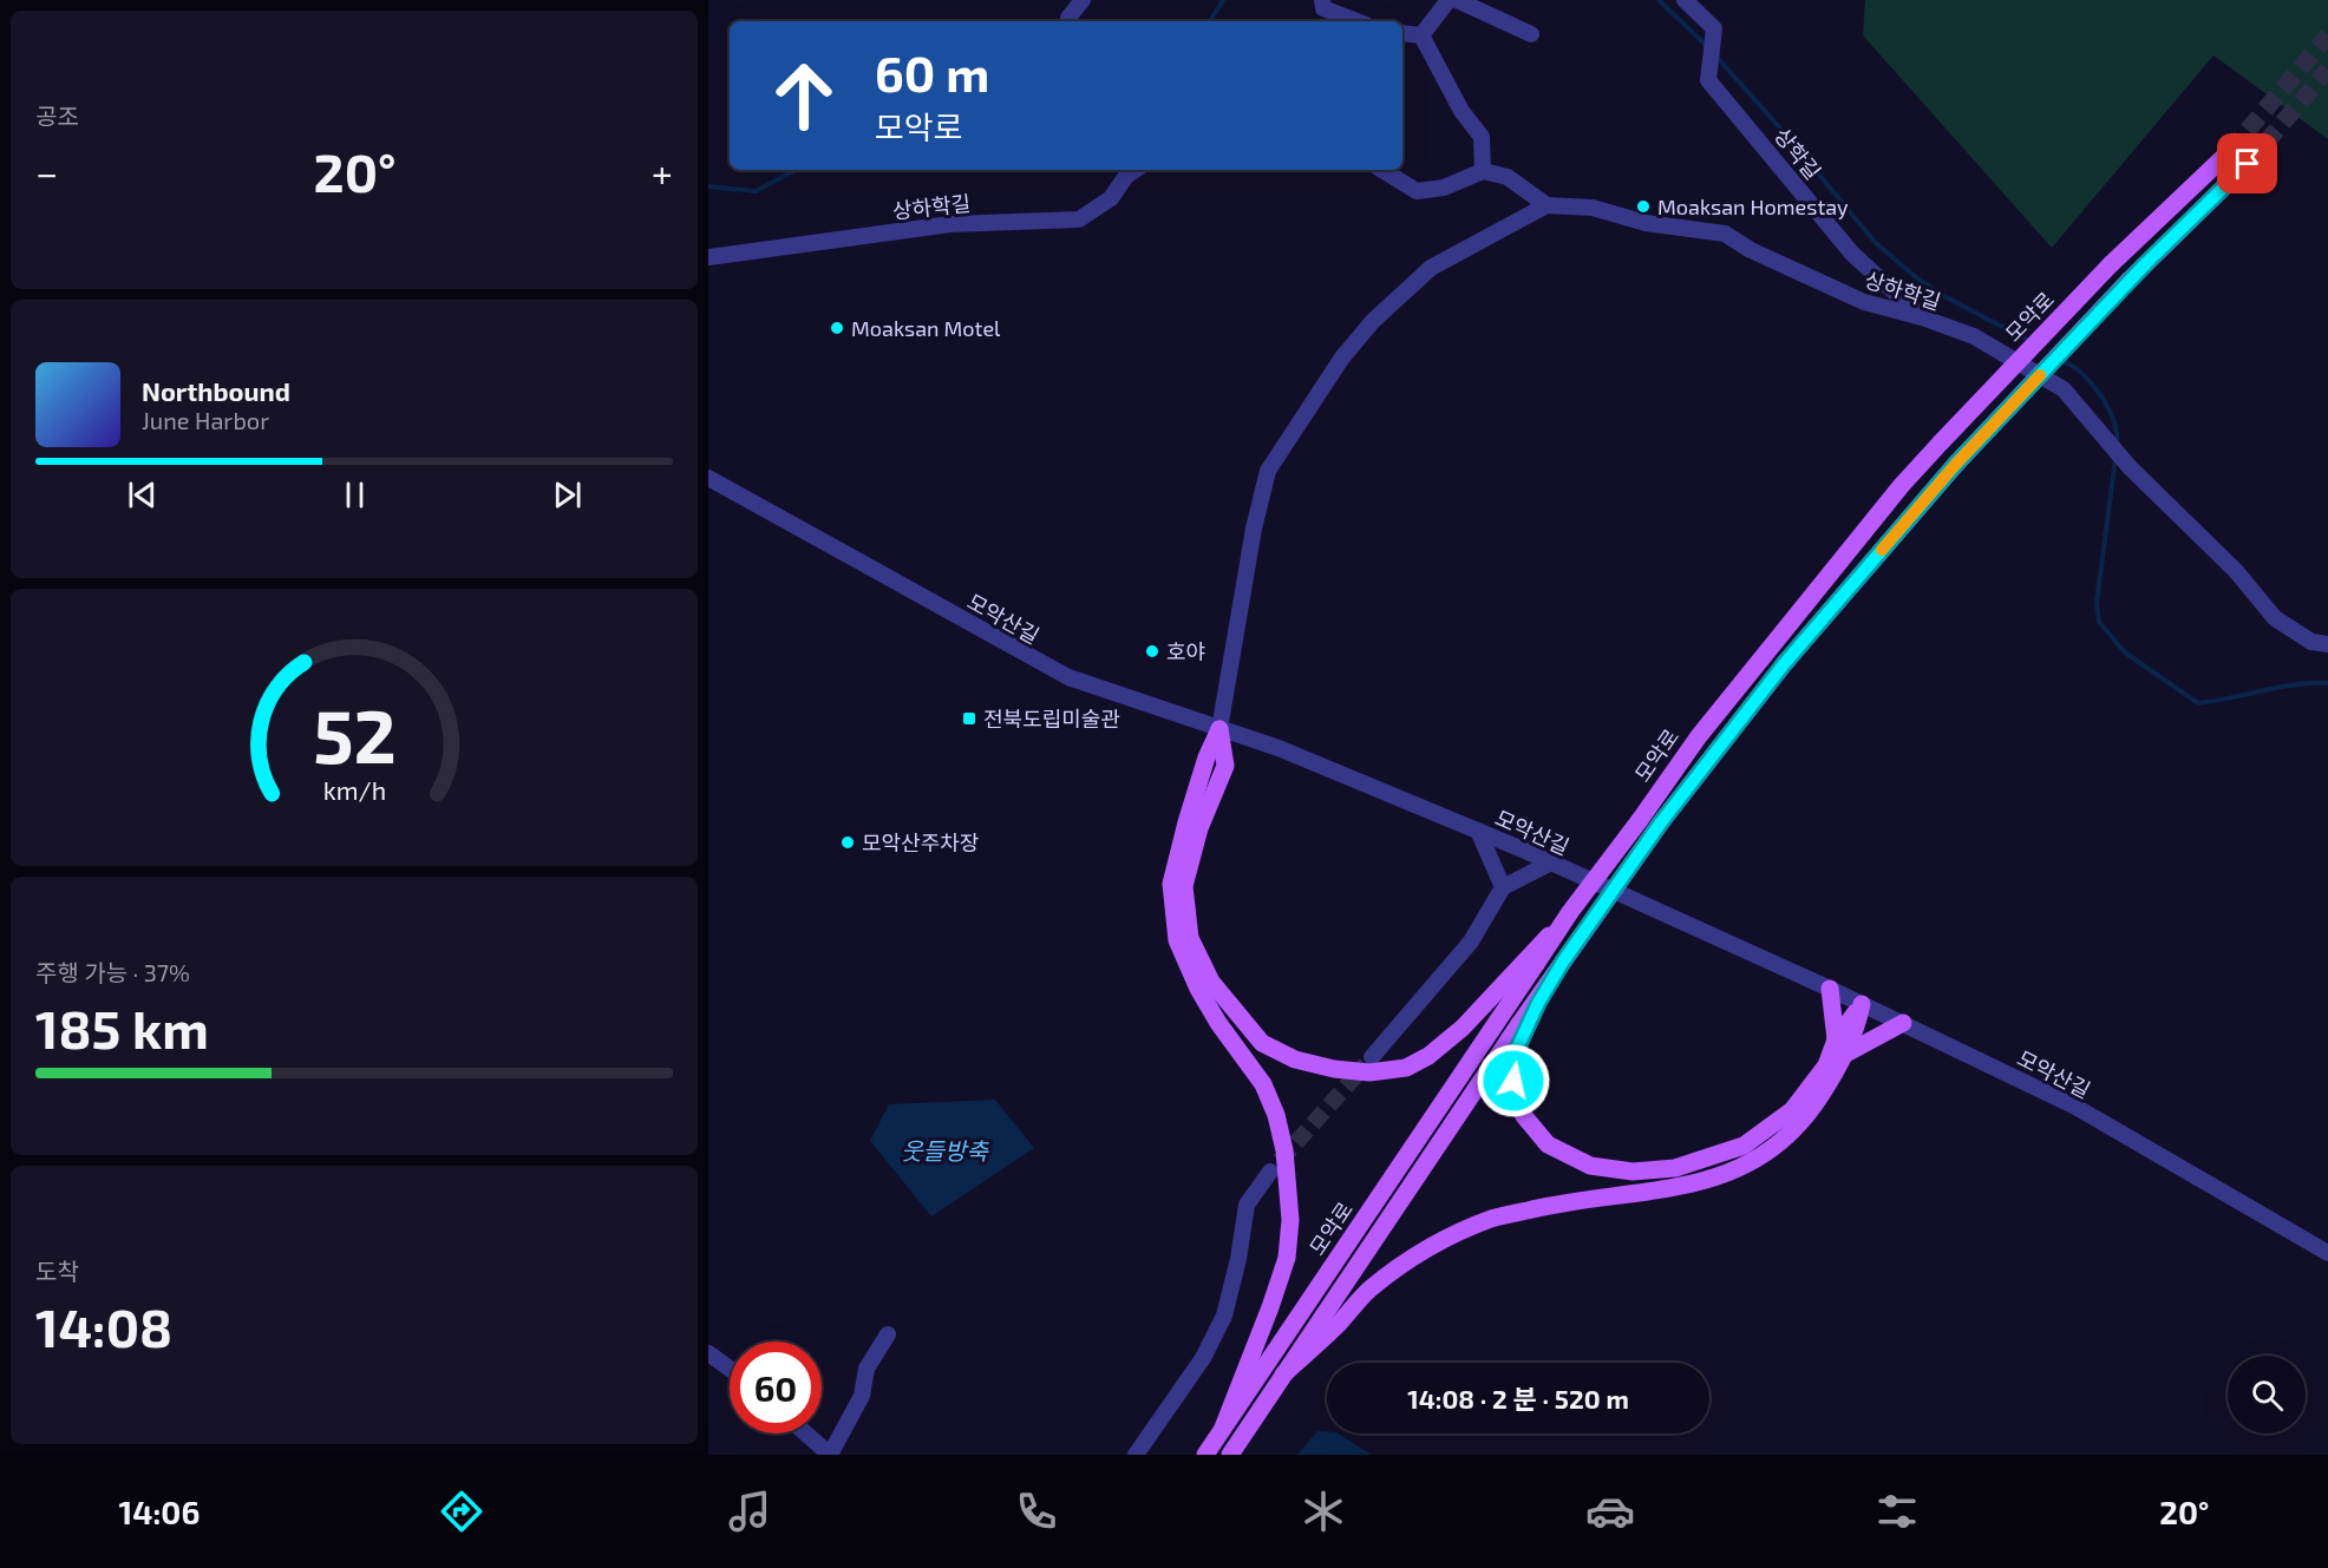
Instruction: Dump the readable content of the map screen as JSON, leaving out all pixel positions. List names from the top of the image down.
{
  "streets": {
    "main road": ["모악로"],
    "street": ["상학길", "상하학길", "모악산길"]
  },
  "crossings": [
    ["상학길", "상하학길"]
  ],
  "water": ["웃들방축"],
  "places": {
    "other": [
      "Moaksan Homestay",
      "Moaksan Motel",
      "호야",
      "모악산주차장"
    ],
    "transit": ["전북도립미술관"]
  },
  "page": {
    "tile": [
      "공조",
      ["주행 가능 · 37%", "185 km"],
      ["도착", "14:08"]
    ],
    "turn": ["60 m", "모악로"],
    "heat": ["−", "20°", "+"],
    "song": ["Northbound", "June Harbor"],
    "limit": "60",
    "trip": "14:08 · 2 분 · 520 m",
    "tabs": ["14:06", "20°"],
    "gauge": ["52", "km/h"]
  }
}
